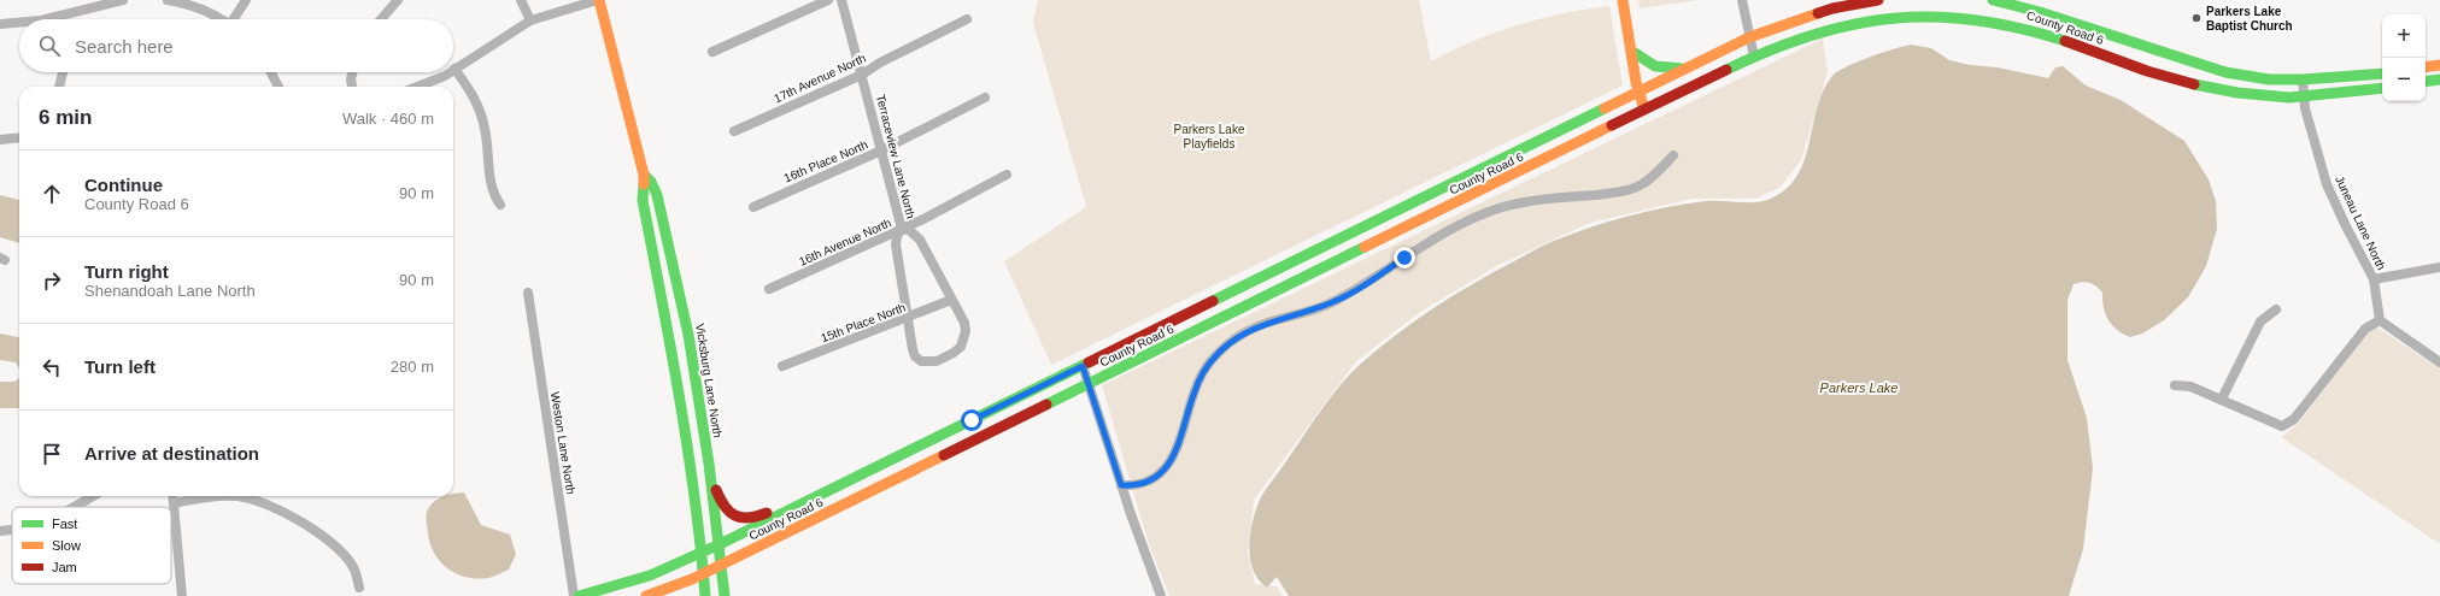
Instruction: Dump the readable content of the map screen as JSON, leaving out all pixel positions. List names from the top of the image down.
{
  "streets": {
    "main road": ["County Road 6", "Vicksburg Lane North"],
    "street": [
      "17th Avenue North",
      "Terraceview Lane North",
      "16th Place North",
      "Juneau Lane North",
      "16th Avenue North",
      "15th Place North",
      "Weston Lane North"
    ]
  },
  "crossings": [
    ["County Road 6", "Juneau Lane North"],
    ["County Road 6", "Vicksburg Lane North"],
    ["17th Avenue North", "Terraceview Lane North"],
    ["Terraceview Lane North", "16th Place North"],
    ["Terraceview Lane North", "16th Avenue North"],
    ["Terraceview Lane North", "15th Place North"]
  ],
  "water": ["Parkers Lake"],
  "parks": ["Parkers Lake Playfields"],
  "places": ["Parkers Lake Baptist Church"],
  "legend": ["Fast", "Slow", "Jam"],
  "page": {
    "map_buttons": ["+", "−"],
    "search": "Search here",
    "heading": ["6 min", "Walk · 460 m"],
    "list": [
      ["Continue", "County Road 6", "90 m"],
      ["Turn right", "Shenandoah Lane North", "90 m"],
      ["Turn left", "280 m"],
      "Arrive at destination"
    ]
  }
}
